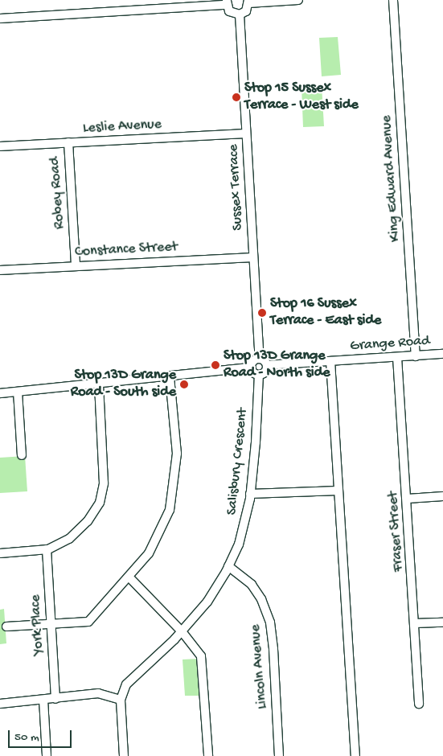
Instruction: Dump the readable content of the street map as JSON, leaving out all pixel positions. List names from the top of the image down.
{
  "streets": {
    "street": [
      "Leslie Avenue",
      "King Edward Avenue",
      "Sussex Terrace",
      "Robey Road",
      "Constance Street",
      "Grange Road",
      "Salisbury Crescent",
      "Fraser Street",
      "York Place",
      "Lincoln Avenue"
    ]
  },
  "crossings": [
    ["Leslie Avenue", "Sussex Terrace"],
    ["Leslie Avenue", "Robey Road"],
    ["King Edward Avenue", "Grange Road"],
    ["Sussex Terrace", "Constance Street"],
    ["Sussex Terrace", "Grange Road"],
    ["Sussex Terrace", "Salisbury Crescent"],
    ["Robey Road", "Constance Street"],
    ["Grange Road", "Salisbury Crescent"],
    ["Grange Road", "Fraser Street"],
    ["Salisbury Crescent", "Lincoln Avenue"]
  ],
  "places": [
    "Stop 15 Sussex Terrace - West side",
    "Stop 16 Sussex Terrace - East side",
    "Stop 13D Grange Road - North side",
    "Stop 13D Grange Road - South side"
  ],
  "scale_bar": "50 m"
}
